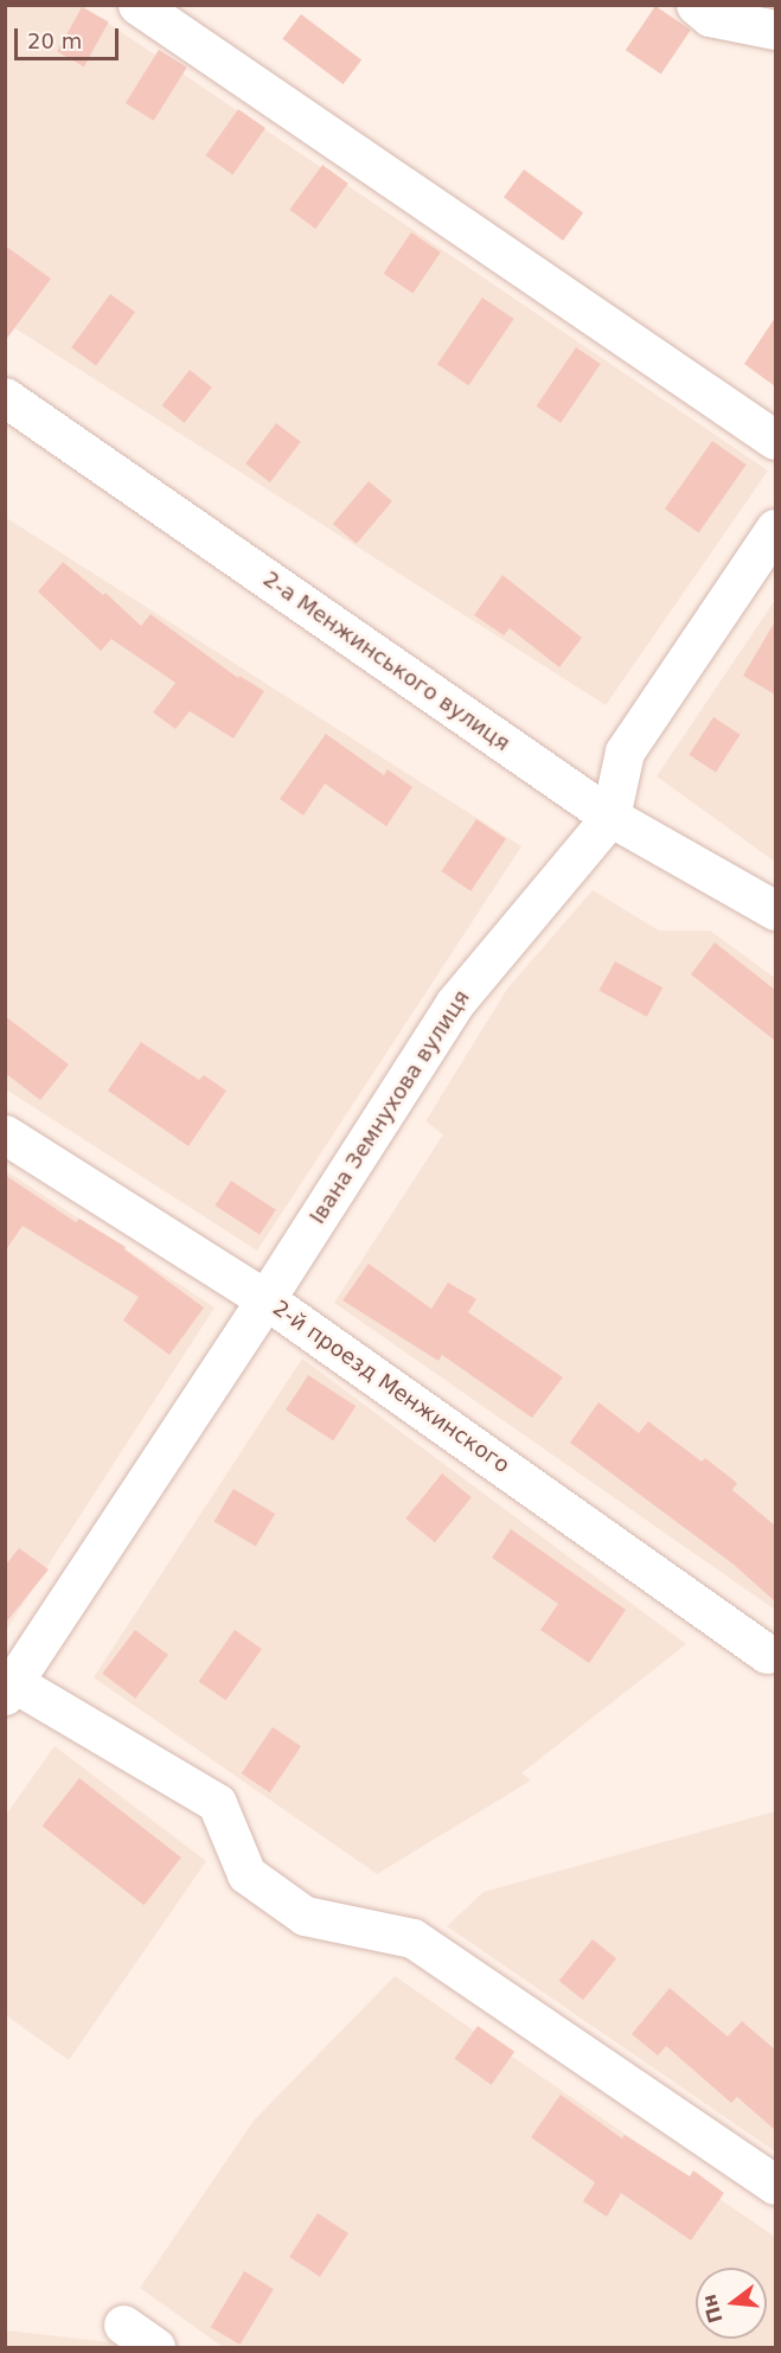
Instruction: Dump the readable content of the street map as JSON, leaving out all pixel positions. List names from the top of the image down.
{
  "streets": {
    "street": ["2-а Менжинського вулиця", "Івана Земнухова вулиця", "2-й проезд Менжинского"]
  },
  "crossings": [
    ["2-а Менжинського вулиця", "Івана Земнухова вулиця"],
    ["Івана Земнухова вулиця", "2-й проезд Менжинского"]
  ],
  "scale_bar": "20 m",
  "north": "left"
}
